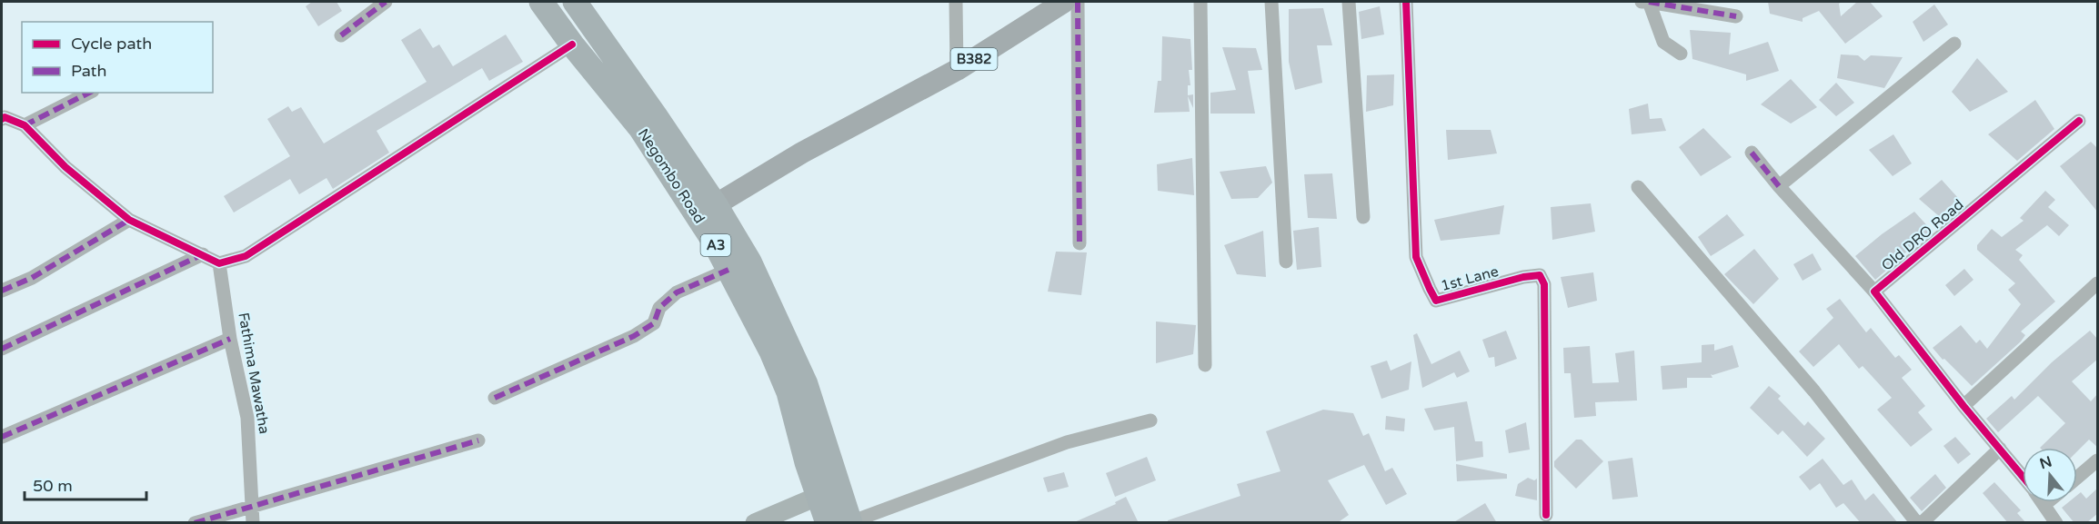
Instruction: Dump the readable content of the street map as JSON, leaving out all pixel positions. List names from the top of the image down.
{
  "streets": {
    "highway": ["Negombo Road", "A3"],
    "main road": ["B382"],
    "street": ["Old DRO Road", "1st Lane", "Fathima Mawatha"]
  },
  "crossings": [
    ["B382", "Negombo Road"]
  ],
  "legend": ["Cycle path", "Path"],
  "scale_bar": "50 m",
  "north": "top"
}
